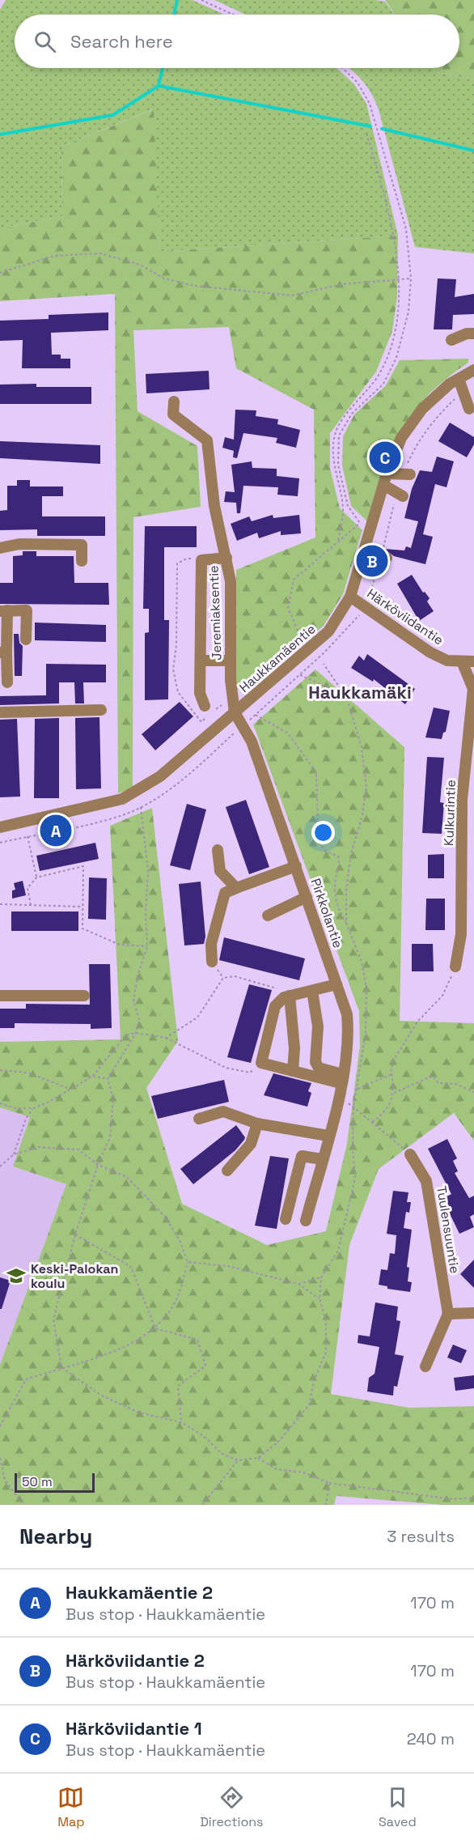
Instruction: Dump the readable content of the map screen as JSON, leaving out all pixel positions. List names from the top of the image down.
{
  "streets": {
    "street": [
      "Jeremiaksentie",
      "Härköviidantie",
      "Haukkamäentie",
      "Kulkurintie",
      "Pirkkolantie",
      "Tuulensuuntie"
    ]
  },
  "crossings": [
    ["Jeremiaksentie", "Haukkamäentie"],
    ["Jeremiaksentie", "Pirkkolantie"],
    ["Härköviidantie", "Haukkamäentie"],
    ["Härköviidantie", "Kulkurintie"],
    ["Haukkamäentie", "Pirkkolantie"]
  ],
  "districts": ["Haukkamäki"],
  "places": {
    "school or university": ["Keski-Palokan koulu"]
  },
  "scale_bar": "50 m",
  "page": {
    "search": "Search here",
    "pins": ["C", "B", "A"],
    "scale": "50 m",
    "heading": ["Nearby", "3 results"],
    "list": [
      {
        "mark": "A",
        "name": "Haukkamäentie 2",
        "note": "Bus stop · Haukkamäentie",
        "value": "170 m"
      },
      {
        "mark": "B",
        "name": "Härköviidantie 2",
        "note": "Bus stop · Haukkamäentie",
        "value": "170 m"
      },
      {
        "mark": "C",
        "name": "Härköviidantie 1",
        "note": "Bus stop · Haukkamäentie",
        "value": "240 m"
      }
    ],
    "nav": ["Map", "Directions", "Saved"]
  }
}
